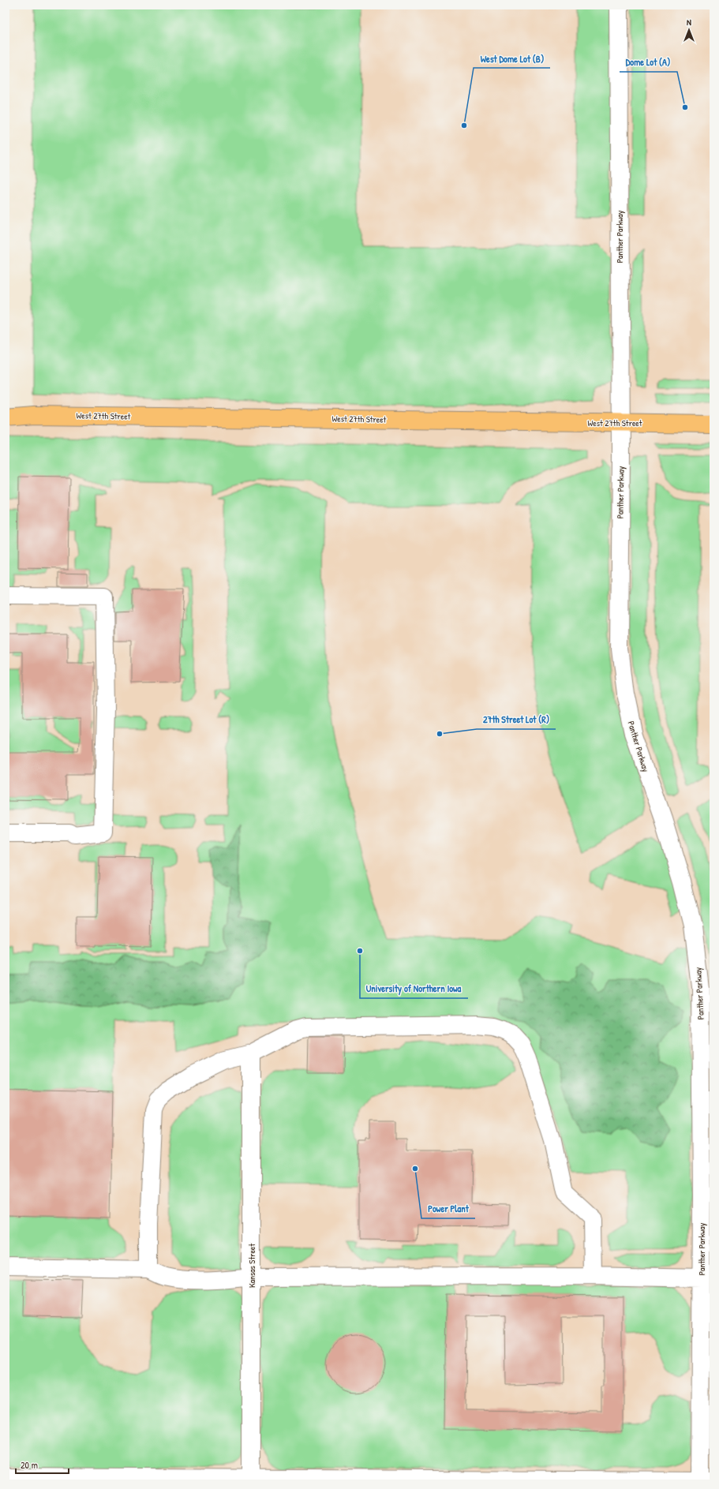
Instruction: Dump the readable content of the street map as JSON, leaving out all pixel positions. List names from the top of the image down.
{
  "streets": {
    "main road": ["West 27th Street"],
    "street": ["Panther Parkway", "Kansas Street"]
  },
  "crossings": [
    ["Panther Parkway", "West 27th Street"]
  ],
  "places": [
    "Dome Lot (A)",
    "West Dome Lot (B)",
    "27th Street Lot (R)",
    "University of Northern Iowa",
    "Power Plant"
  ],
  "scale_bar": "20 m",
  "north": "top"
}
